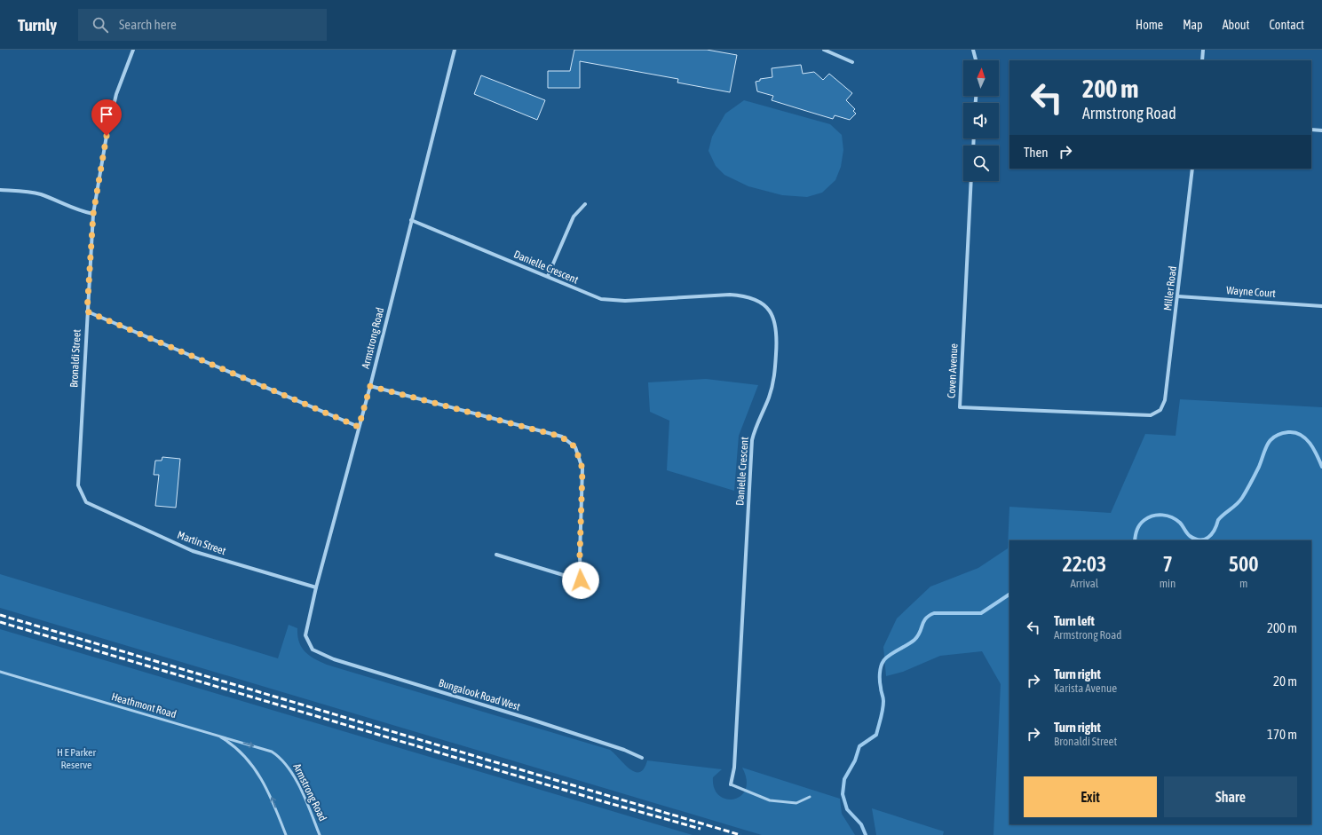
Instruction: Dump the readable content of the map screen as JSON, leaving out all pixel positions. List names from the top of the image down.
{
  "streets": {
    "street": [
      "Danielle Crescent",
      "Miller Road",
      "Wayne Court",
      "Armstrong Road",
      "Bronaldi Street",
      "Coven Avenue",
      "Martin Street",
      "Bungalook Road West"
    ],
    "lane": ["Heathmont Road"]
  },
  "crossings": [
    ["Danielle Crescent", "Armstrong Road"],
    ["Miller Road", "Wayne Court"],
    ["Miller Road", "Coven Avenue"],
    ["Armstrong Road", "Martin Street"],
    ["Armstrong Road", "Bungalook Road West"],
    ["Armstrong Road", "Heathmont Road"],
    ["Bronaldi Street", "Martin Street"]
  ],
  "parks": ["H E Parker Reserve"],
  "north": "top",
  "page": {
    "header": "Turnly",
    "search": "Search here",
    "nav": [
      "Home",
      "Map",
      "About",
      "Contact"
    ],
    "turn": ["200 m", "Armstrong Road"],
    "then": "Then",
    "eta": [
      "22:03",
      "Arrival",
      "7",
      "min",
      "500",
      "m"
    ],
    "list": [
      {
        "name": "Turn left",
        "note": "Armstrong Road",
        "value": "200 m"
      },
      {
        "name": "Turn right",
        "note": "Karista Avenue",
        "value": "20 m"
      },
      {
        "name": "Turn right",
        "note": "Bronaldi Street",
        "value": "170 m"
      }
    ],
    "buttons": ["Exit", "Share"]
  }
}
